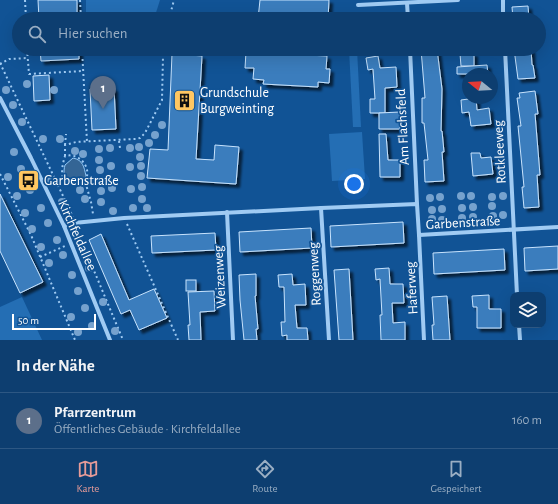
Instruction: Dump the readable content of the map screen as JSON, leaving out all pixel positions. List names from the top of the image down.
{
  "streets": {
    "street": [
      "Am Flachsfeld",
      "Rotkleeweg",
      "Garbenstraße",
      "Kirchfeldallee",
      "Roggenweg",
      "Weizenweg",
      "Haferweg"
    ]
  },
  "crossings": [
    ["Am Flachsfeld", "Garbenstraße"],
    ["Rotkleeweg", "Garbenstraße"],
    ["Garbenstraße", "Kirchfeldallee"],
    ["Garbenstraße", "Roggenweg"],
    ["Garbenstraße", "Weizenweg"],
    ["Garbenstraße", "Haferweg"]
  ],
  "places": {
    "building": ["Grundschule Burgweinting"],
    "bus stop": ["Garbenstraße"]
  },
  "scale_bar": "50 m",
  "north": "left",
  "page": {
    "search": "Hier suchen",
    "pins": "1",
    "scale": "50 m",
    "heading": "In der Nähe",
    "list": [
      {
        "mark": "1",
        "name": "Pfarrzentrum",
        "note": "Öffentliches Gebäude · Kirchfeldallee",
        "value": "160 m"
      }
    ],
    "nav": ["Karte", "Route", "Gespeichert"]
  }
}
